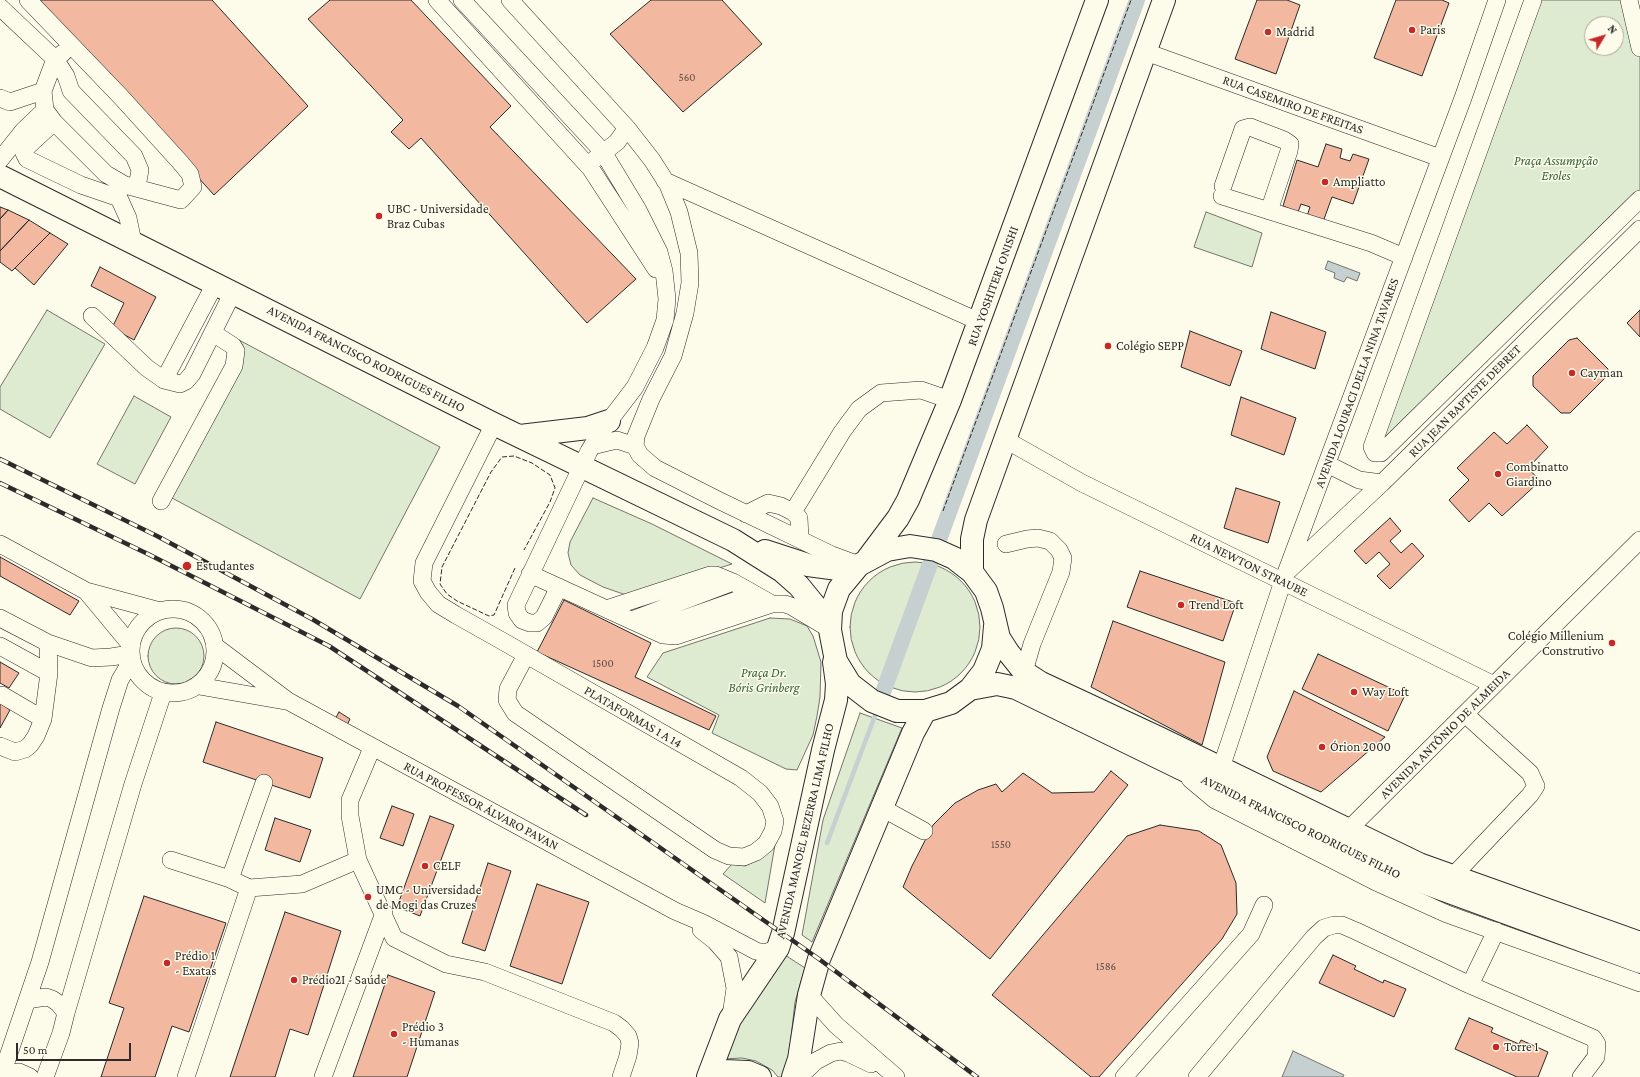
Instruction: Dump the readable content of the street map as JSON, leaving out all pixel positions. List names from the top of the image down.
{
  "streets": {
    "main road": ["RUA YOSHITERI ONISHI", "AVENIDA FRANCISCO RODRIGUES FILHO", "AVENIDA MANOEL BEZERRA LIMA FILHO"],
    "street": [
      "RUA CASEMIRO DE FREITAS",
      "AVENIDA LOURACI DELLA NINA TAVARES",
      "RUA JEAN BAPTISTE DEBRET",
      "RUA NEWTON STRAUBE",
      "PLATAFORMAS 1 A 14",
      "AVENIDA ANTÔNIO DE ALMEIDA",
      "RUA PROFESSOR ÁLVARO PAVAN"
    ]
  },
  "crossings": [
    ["RUA CASEMIRO DE FREITAS", "AVENIDA LOURACI DELLA NINA TAVARES"],
    ["RUA YOSHITERI ONISHI", "AVENIDA FRANCISCO RODRIGUES FILHO"],
    ["AVENIDA FRANCISCO RODRIGUES FILHO", "AVENIDA LOURACI DELLA NINA TAVARES"],
    ["AVENIDA FRANCISCO RODRIGUES FILHO", "PLATAFORMAS 1 A 14"],
    ["AVENIDA FRANCISCO RODRIGUES FILHO", "AVENIDA ANTÔNIO DE ALMEIDA"],
    ["AVENIDA FRANCISCO RODRIGUES FILHO", "AVENIDA MANOEL BEZERRA LIMA FILHO"],
    ["AVENIDA LOURACI DELLA NINA TAVARES", "RUA JEAN BAPTISTE DEBRET"],
    ["AVENIDA LOURACI DELLA NINA TAVARES", "RUA NEWTON STRAUBE"],
    ["RUA JEAN BAPTISTE DEBRET", "RUA NEWTON STRAUBE"],
    ["RUA NEWTON STRAUBE", "AVENIDA ANTÔNIO DE ALMEIDA"],
    ["RUA PROFESSOR ÁLVARO PAVAN", "AVENIDA MANOEL BEZERRA LIMA FILHO"]
  ],
  "parks": ["Praça Assumpção Eroles", "Praça Dr. Bóris Grinberg"],
  "places": [
    "Paris",
    "Madrid",
    "Ampliatto",
    "UBC - Universidade Braz Cubas",
    "Colégio SEPP",
    "Cayman",
    "Combinatto Giardino",
    "Estudantes",
    "Trend Loft",
    "Colégio Millenium Construtivo",
    "Way Loft",
    "Órion 2000",
    "CELF",
    "UMC - Universidade de Mogi das Cruzes",
    "Prédio 1 - Exatas",
    "Prédio2I - Saúde",
    "Prédio 3 - Humanas",
    "Torre 1"
  ],
  "house_numbers": [
    "560",
    "1500",
    "1550",
    "1586"
  ],
  "scale_bar": "50 m",
  "north": "top right"
}
